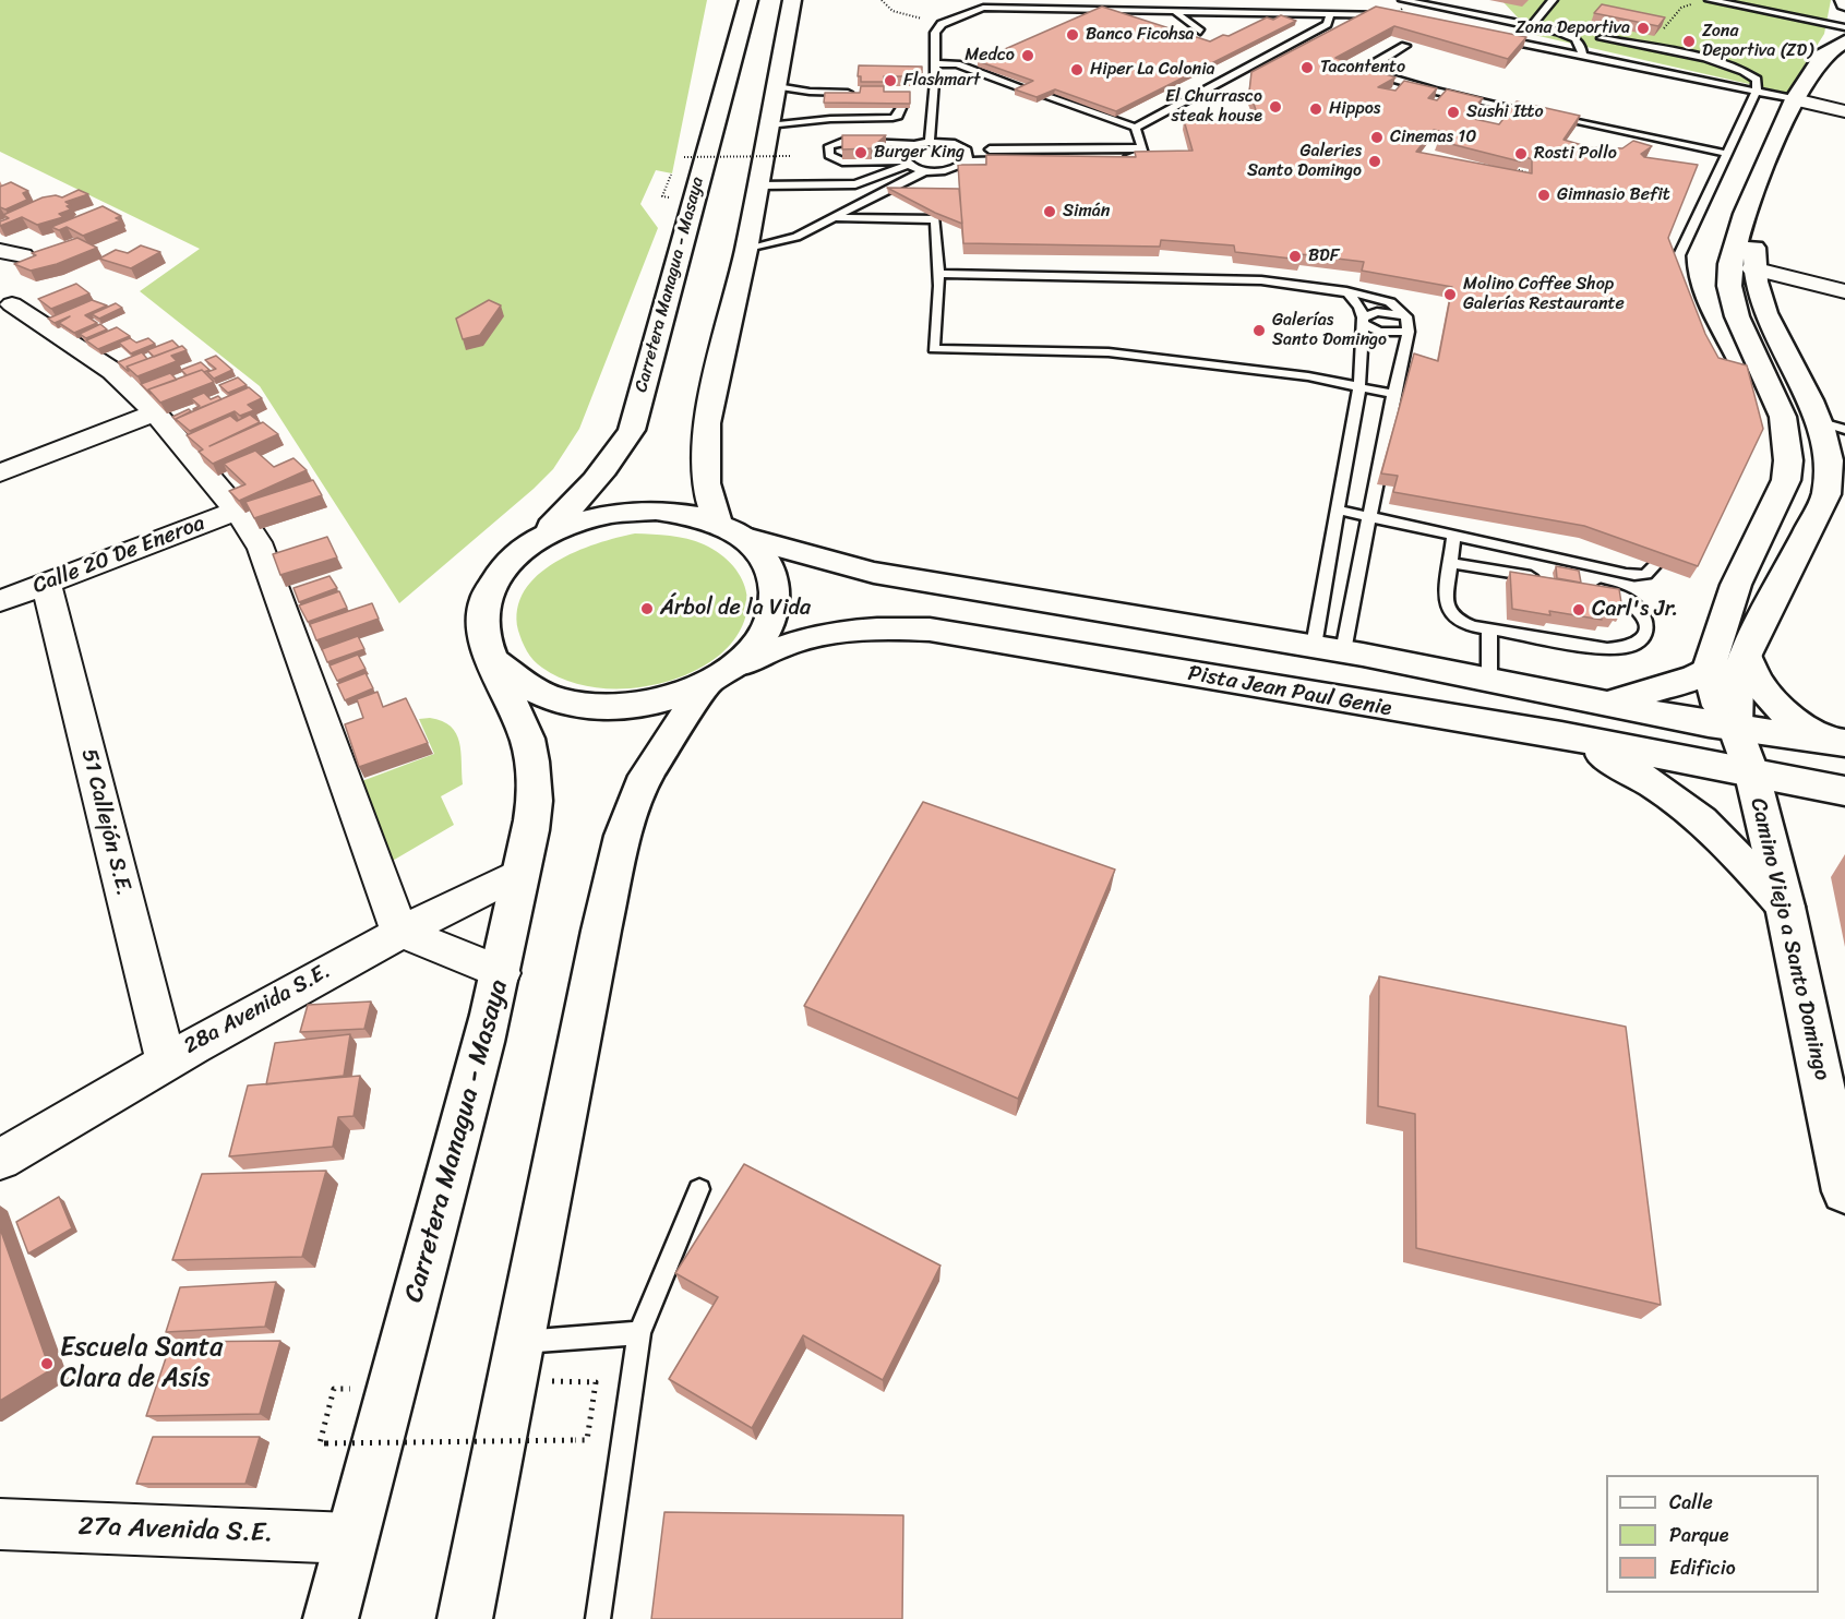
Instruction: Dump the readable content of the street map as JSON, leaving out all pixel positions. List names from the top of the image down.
{
  "streets": {
    "main road": ["Carretera Managua - Masaya", "Pista Jean Paul Genie", "Camino Viejo a Santo Domingo"],
    "street": [
      "Calle 20 De Eneroa",
      "51 Callejón S.E.",
      "28a Avenida S.E.",
      "27a Avenida S.E."
    ]
  },
  "crossings": [
    ["Carretera Managua - Masaya", "Pista Jean Paul Genie"],
    ["Carretera Managua - Masaya", "28a Avenida S.E."],
    ["Carretera Managua - Masaya", "27a Avenida S.E."],
    ["Calle 20 De Eneroa", "51 Callejón S.E."],
    ["Pista Jean Paul Genie", "Camino Viejo a Santo Domingo"],
    ["51 Callejón S.E.", "28a Avenida S.E."]
  ],
  "places": [
    "Zona Deportiva",
    "Banco Ficohsa",
    "Zona Deportiva (ZD)",
    "Medco",
    "Tacontento",
    "Hiper La Colonia",
    "Flashmart",
    "El Churrasco steak house",
    "Hippos",
    "Sushi Itto",
    "Cinemas 10",
    "Burger King",
    "Rosti Pollo",
    "Galeries Santo Domingo",
    "Gimnasio Befit",
    "Simán",
    "BDF",
    "Molino Coffee Shop Galerías Restaurante",
    "Galerías Santo Domingo",
    "Árbol de la Vida",
    "Carl's Jr.",
    "Escuela Santa Clara de Asís"
  ],
  "legend": ["Calle", "Parque", "Edificio"]
}
